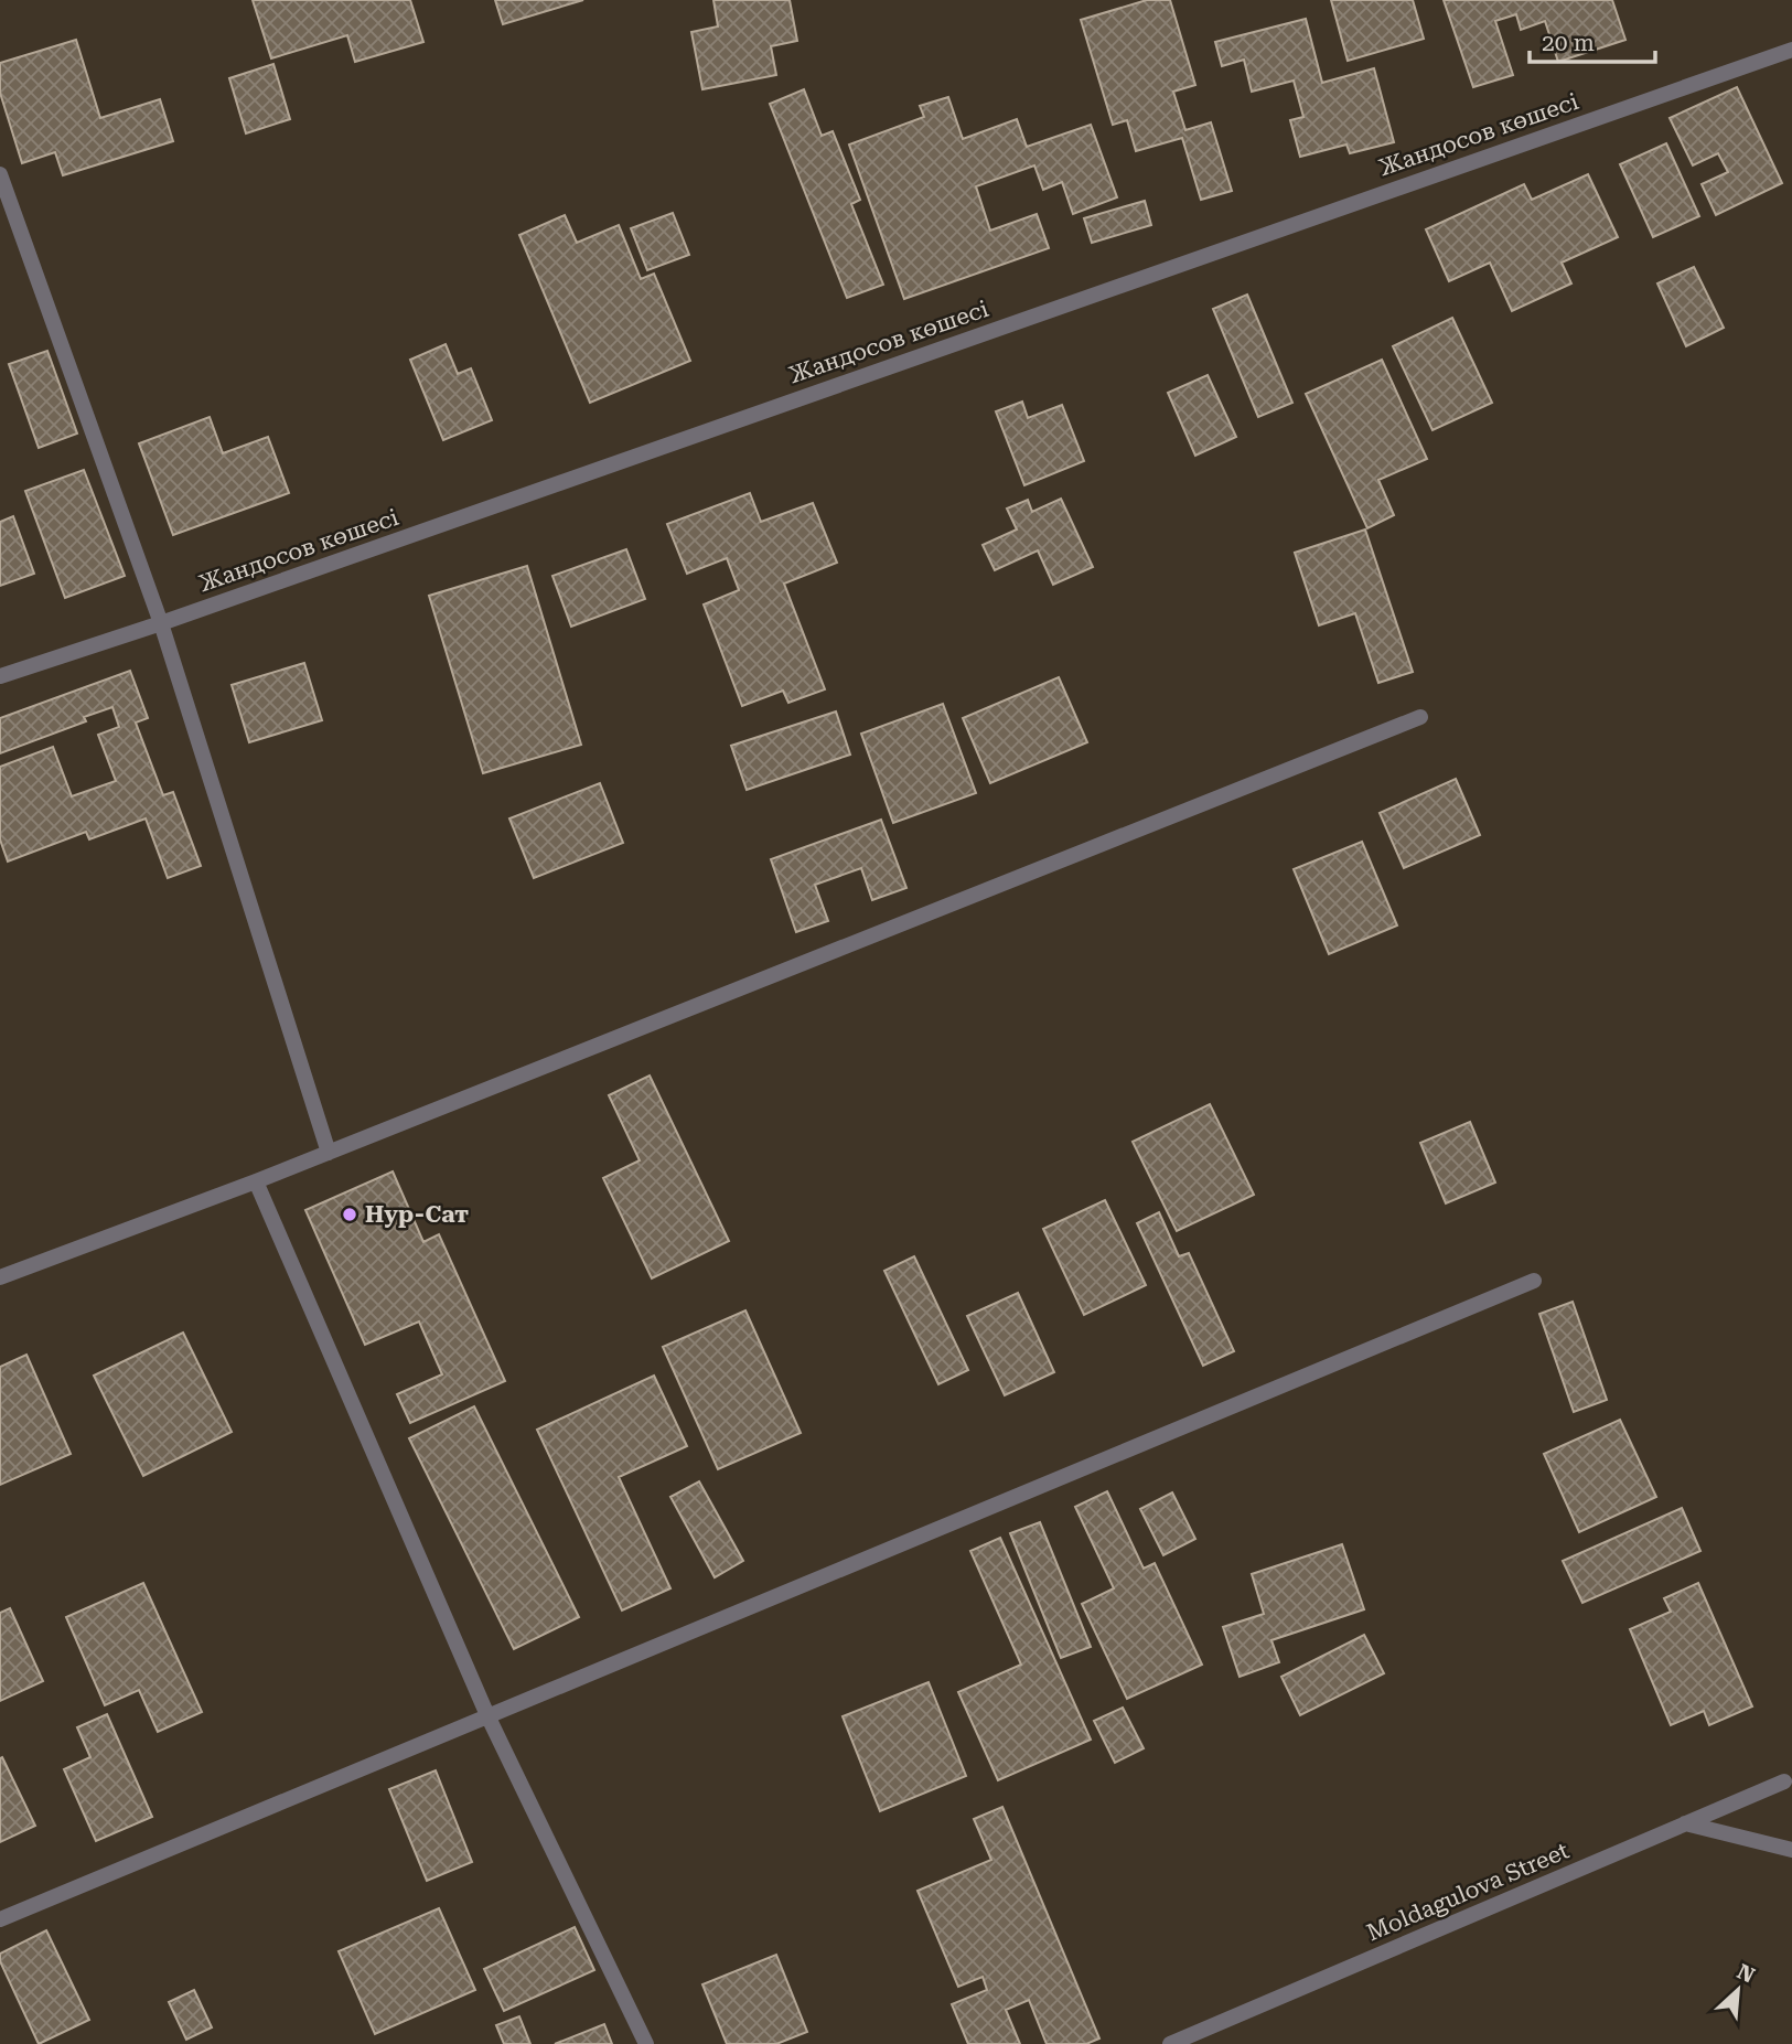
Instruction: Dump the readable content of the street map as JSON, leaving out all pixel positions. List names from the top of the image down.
{
  "streets": {
    "street": ["Жандосов көшесі", "Moldagulova Street"]
  },
  "places": ["Нур-Сат"],
  "scale_bar": "20 m",
  "north": "top right"
}
